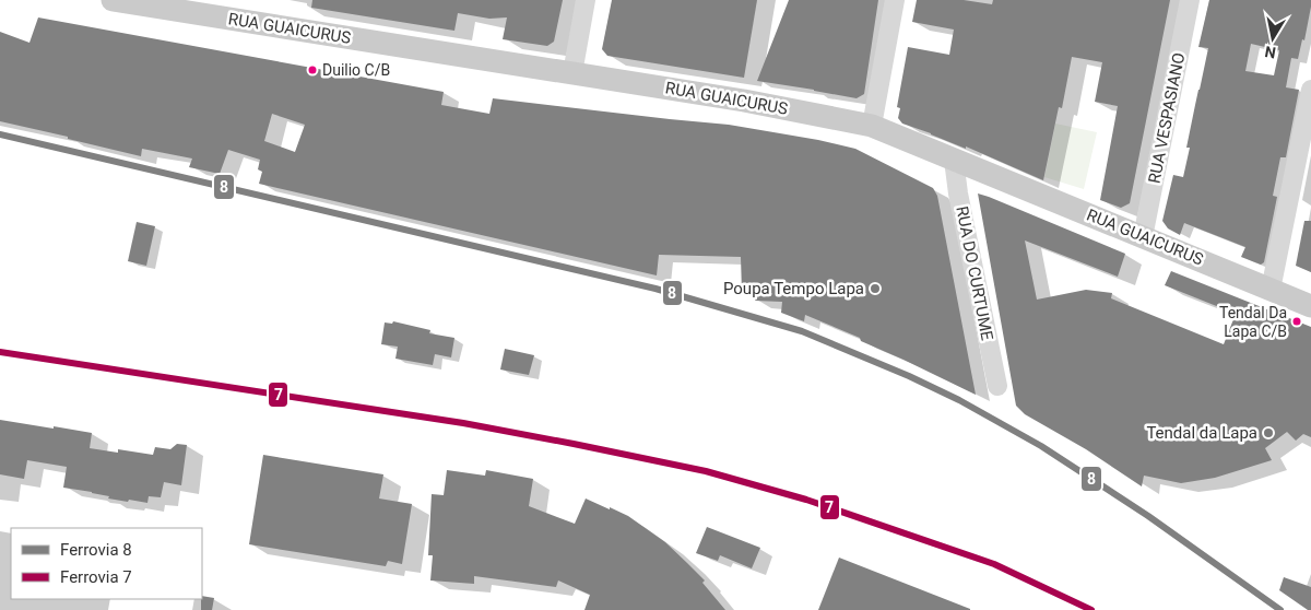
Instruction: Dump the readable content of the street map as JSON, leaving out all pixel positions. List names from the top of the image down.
{
  "streets": {
    "main road": ["RUA GUAICURUS"],
    "street": ["RUA VESPASIANO", "RUA DO CURTUME"]
  },
  "crossings": [
    ["RUA GUAICURUS", "RUA VESPASIANO"],
    ["RUA GUAICURUS", "RUA DO CURTUME"]
  ],
  "places": [
    "Duilio C/B",
    "Poupa Tempo Lapa",
    "Tendal Da Lapa C/B",
    "Tendal da Lapa"
  ],
  "lines": ["rail line 8", "rail line 7"],
  "legend": ["Ferrovia 8", "Ferrovia 7"],
  "north": "bottom"
}
